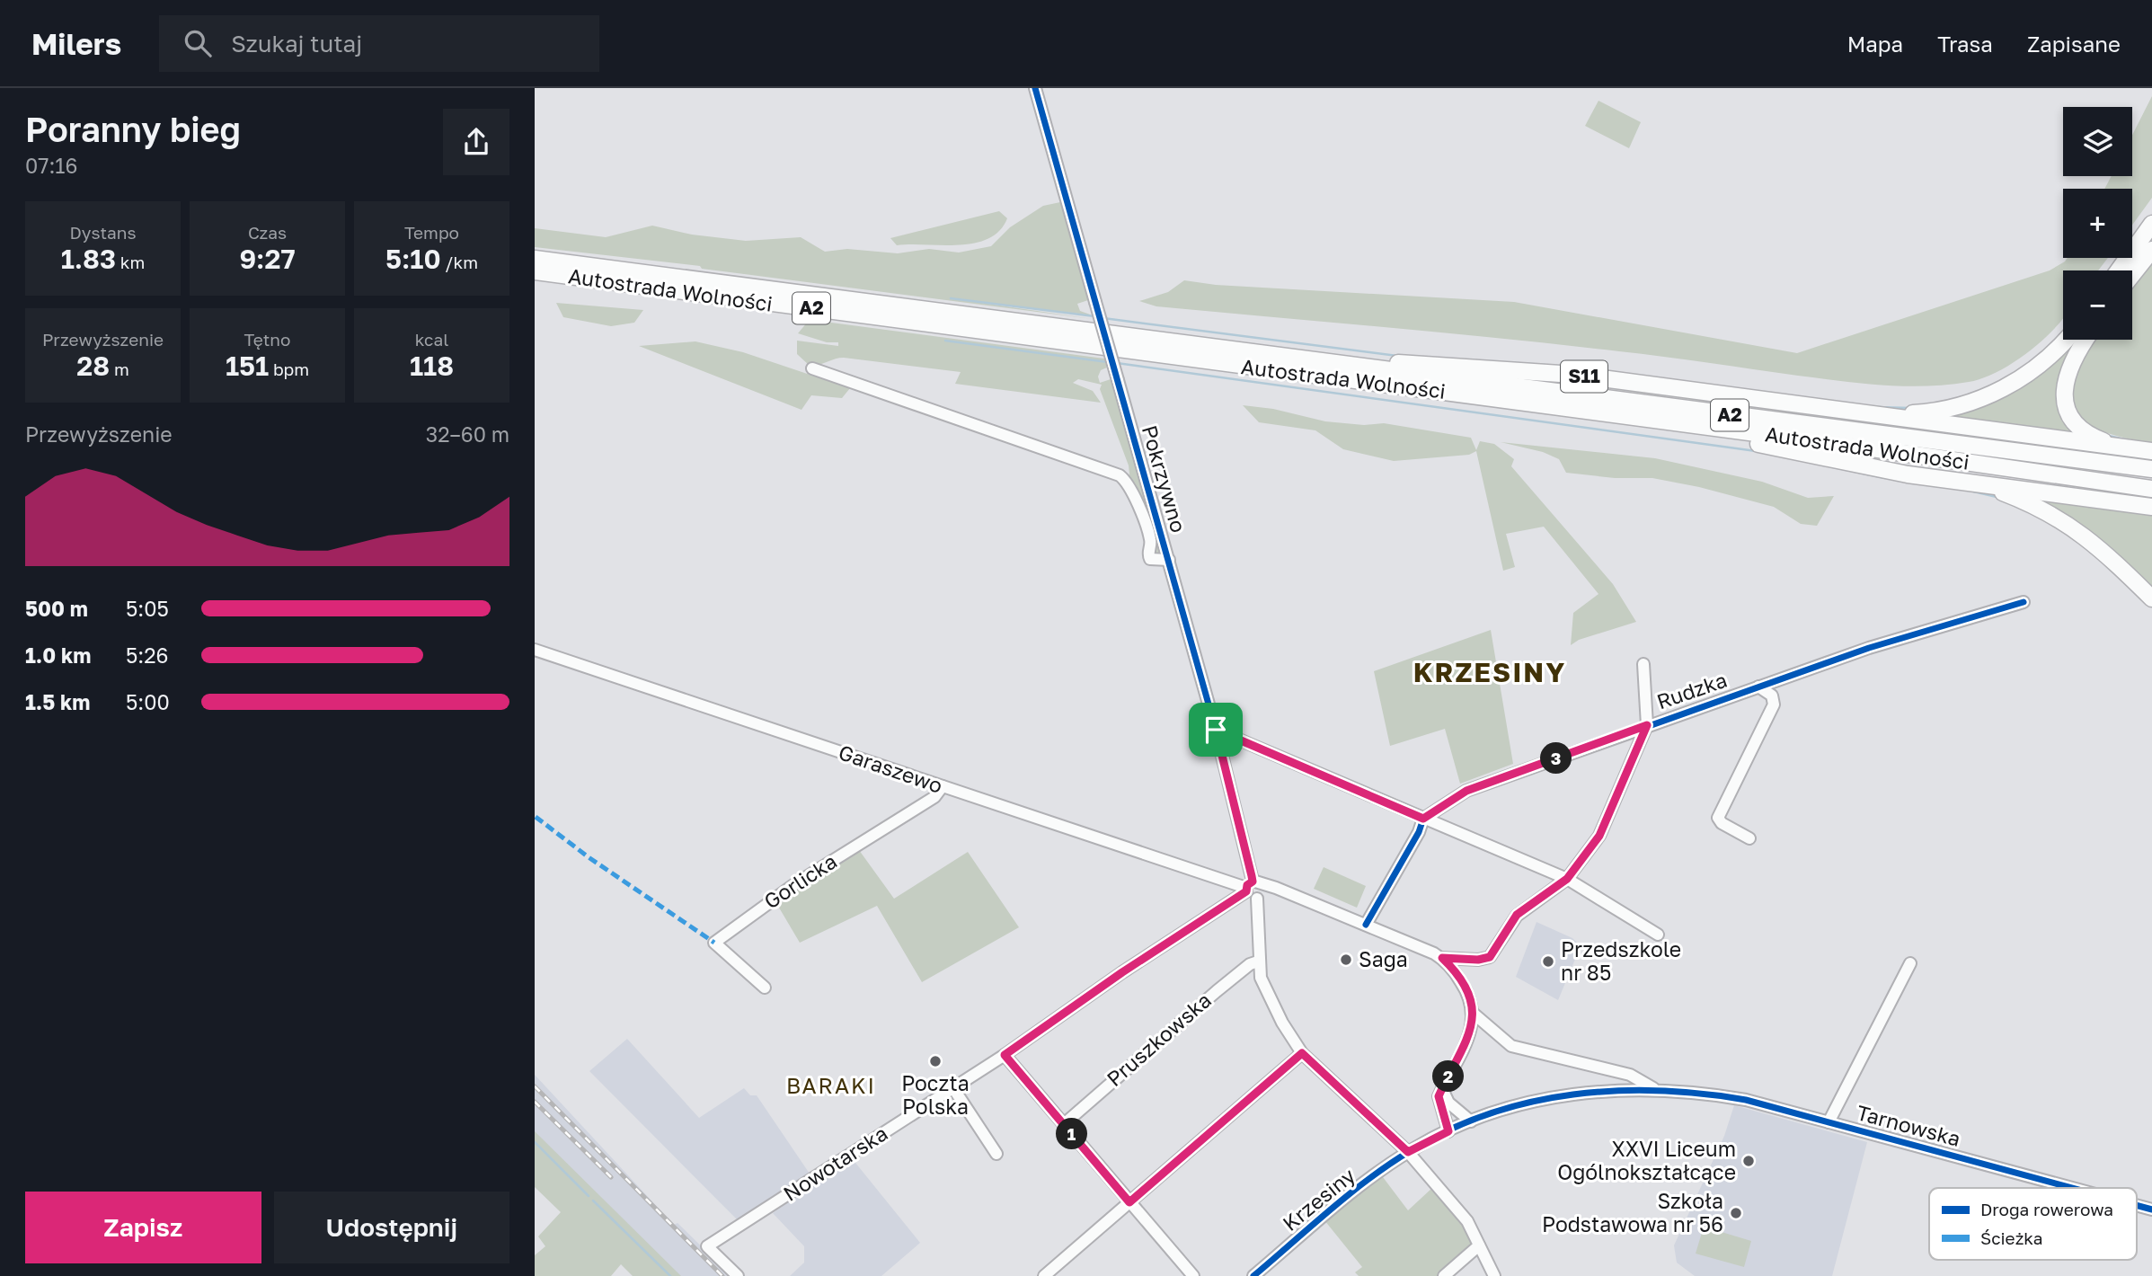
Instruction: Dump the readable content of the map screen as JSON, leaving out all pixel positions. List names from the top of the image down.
{
  "streets": {
    "highway": ["Autostrada Wolności", "A2", "S11"],
    "street": [
      "Pokrzywno",
      "Rudzka",
      "Garaszewo",
      "Gorlicka",
      "Pruszkowska",
      "Tarnowska",
      "Nowotarska",
      "Krzesiny"
    ]
  },
  "crossings": [
    ["Autostrada Wolności", "S11"],
    ["Pokrzywno", "Garaszewo"],
    ["Pokrzywno", "Nowotarska"],
    ["Garaszewo", "Gorlicka"],
    ["Garaszewo", "Tarnowska"],
    ["Garaszewo", "Nowotarska"],
    ["Tarnowska", "Krzesiny"]
  ],
  "districts": ["KRZESINY", "BARAKI"],
  "places": [
    "Saga",
    "Przedszkole nr 85",
    "Poczta Polska",
    "XXVI Liceum Ogólnokształcące",
    "Szkoła Podstawowa nr 56"
  ],
  "legend": ["Droga rowerowa", "Ścieżka"],
  "page": {
    "header": "Milers",
    "search": "Szukaj tutaj",
    "nav": ["Mapa", "Trasa", "Zapisane"],
    "heading": ["Poranny bieg", "07:16"],
    "map_buttons": ["+", "−"],
    "stats": [
      ["Dystans", "1.83 km"],
      ["Czas", "9:27"],
      ["Tempo", "5:10 /km"],
      ["Przewyższenie", "28 m"],
      ["Tętno", "151 bpm"],
      ["kcal", "118"]
    ],
    "chart": ["Przewyższenie", "32–60 m"],
    "list": [
      {
        "name": "500 m",
        "note": "5:05"
      },
      {
        "name": "1.0 km",
        "note": "5:26"
      },
      {
        "name": "1.5 km",
        "note": "5:00"
      }
    ],
    "pins": ["3", "2", "1"],
    "buttons": ["Zapisz", "Udostępnij"]
  }
}
